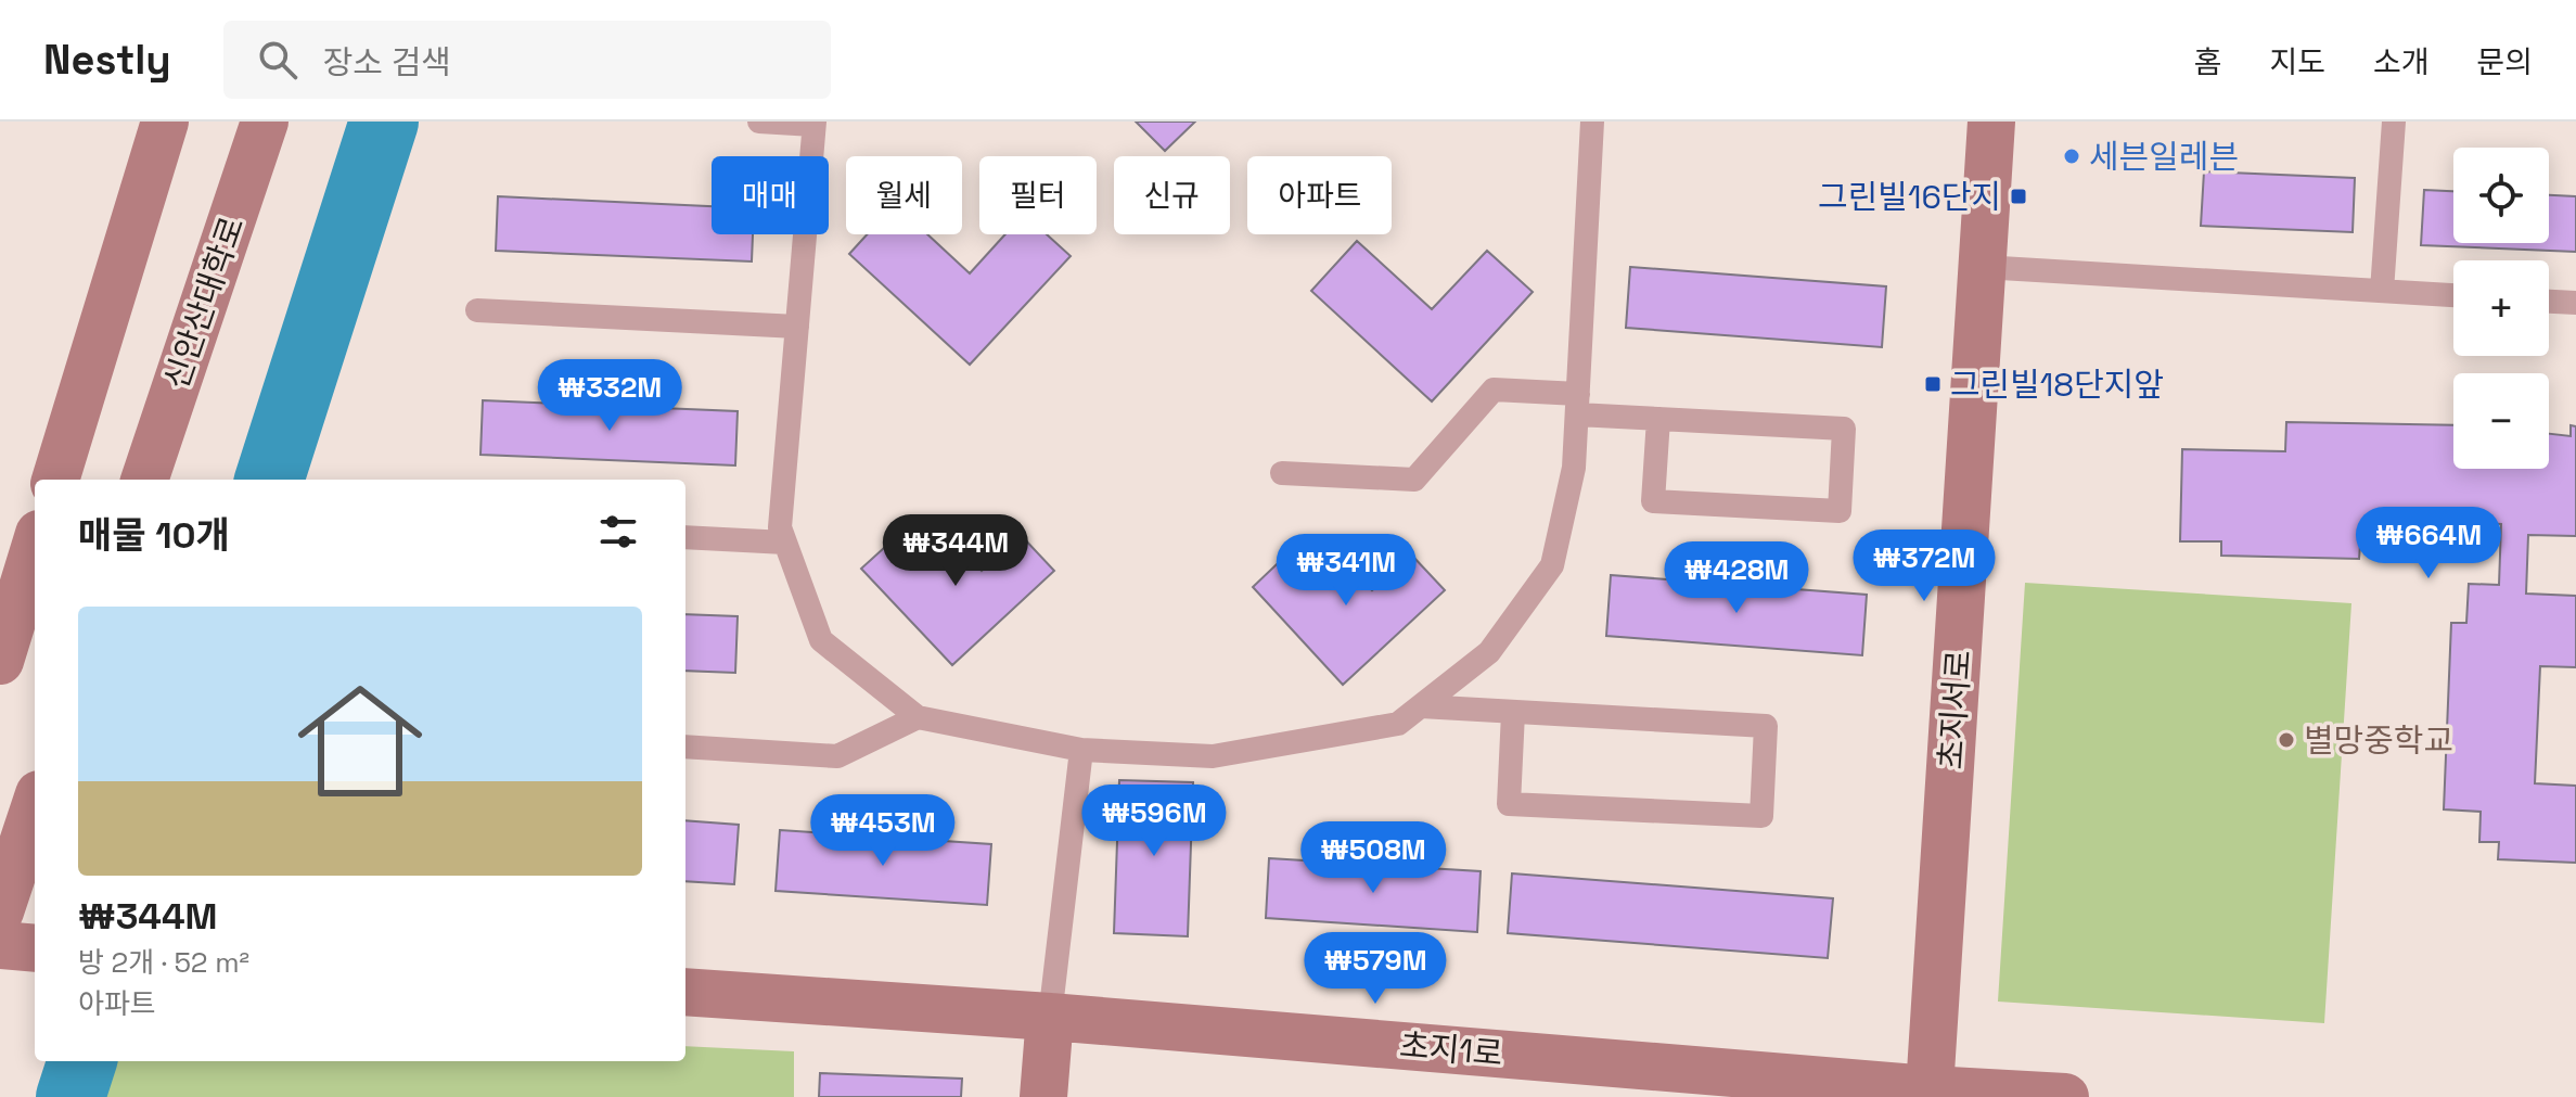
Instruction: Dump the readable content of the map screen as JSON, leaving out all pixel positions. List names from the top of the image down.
{
  "streets": {
    "street": ["신안산대학로", "초지서로", "초지1로"]
  },
  "crossings": [
    ["초지서로", "초지1로"]
  ],
  "places": {
    "other": ["세븐일레븐", "별망중학교"],
    "transit": ["그린빌16단지", "그린빌18단지앞"]
  },
  "page": {
    "header": "Nestly",
    "search": "장소 검색",
    "nav": [
      "홈",
      "지도",
      "소개",
      "문의"
    ],
    "map_buttons": ["+", "−"],
    "chip": [
      "매매",
      "월세",
      "필터",
      "신규",
      "아파트"
    ],
    "price": [
      "₩332M",
      "₩664M",
      "₩344M",
      "₩372M",
      "₩341M",
      "₩428M",
      "₩596M",
      "₩453M",
      "₩508M",
      "₩579M"
    ],
    "heading": "매물 10개",
    "list": [
      {
        "name": "₩344M",
        "note": "방 2개 · 52 m² · 아파트"
      }
    ]
  }
}
